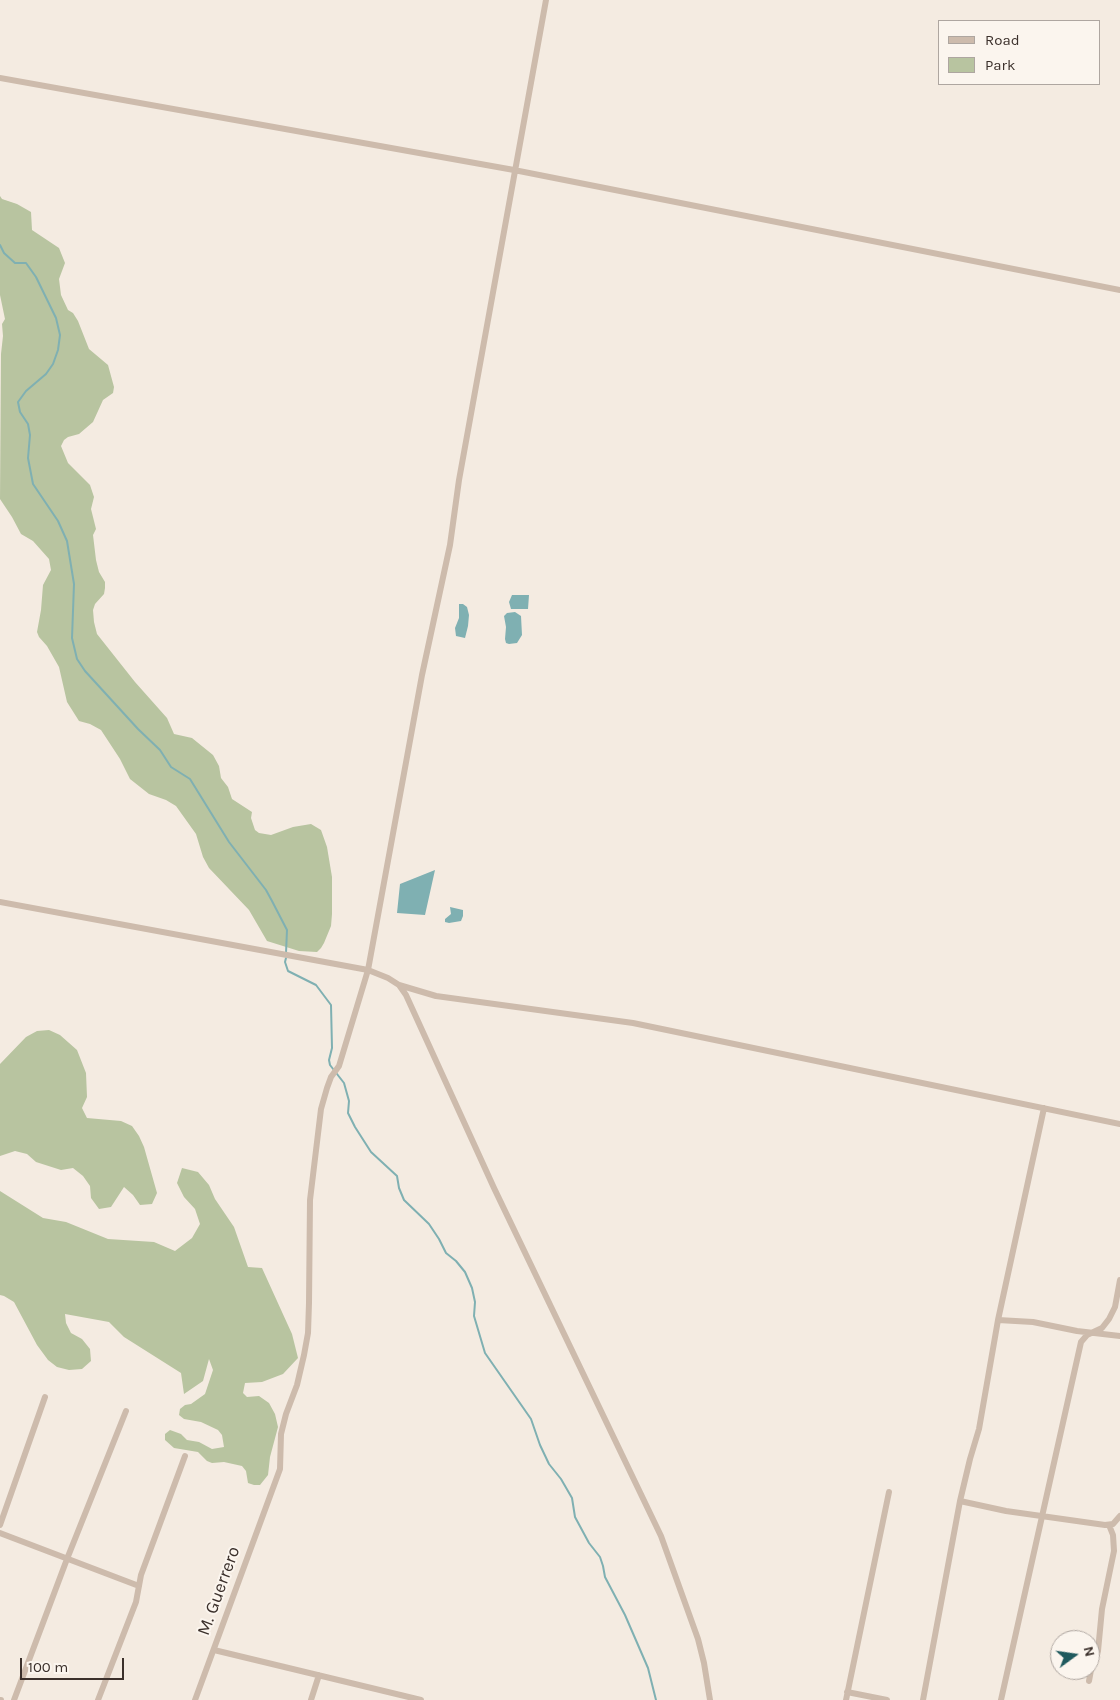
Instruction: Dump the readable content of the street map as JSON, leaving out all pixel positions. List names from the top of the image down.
{
  "streets": {
    "street": ["M. Guerrero"]
  },
  "legend": ["Road", "Park"],
  "scale_bar": "100 m",
  "north": "right"
}
